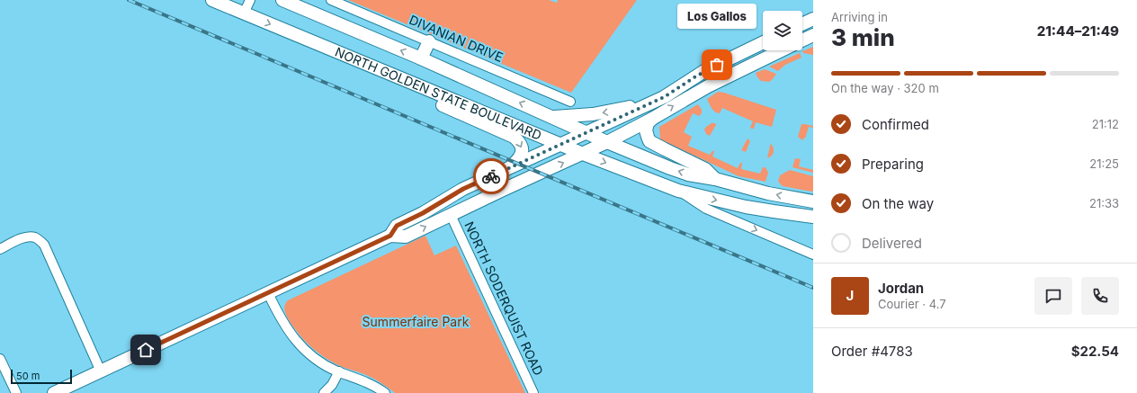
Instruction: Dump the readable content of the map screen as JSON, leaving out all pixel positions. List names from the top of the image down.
{
  "streets": {
    "main road": ["NORTH GOLDEN STATE BOULEVARD"],
    "street": ["DIVANIAN DRIVE", "NORTH SODERQUIST ROAD"]
  },
  "parks": ["Summerfaire Park"],
  "places": ["Los Gallos"],
  "scale_bar": "50 m",
  "page": {
    "heading": ["3 min", "Arriving in", "21:44–21:49"],
    "panel": [
      "Jordan",
      "Courier · 4.7",
      "Order #4783",
      "$22.54"
    ],
    "bubble": "Los Gallos",
    "bar": "On the way · 320 m",
    "list": [
      ["Confirmed", "21:12"],
      ["Preparing", "21:25"],
      ["On the way", "21:33"],
      "Delivered"
    ],
    "round": "J",
    "scale": "50 m"
  }
}
